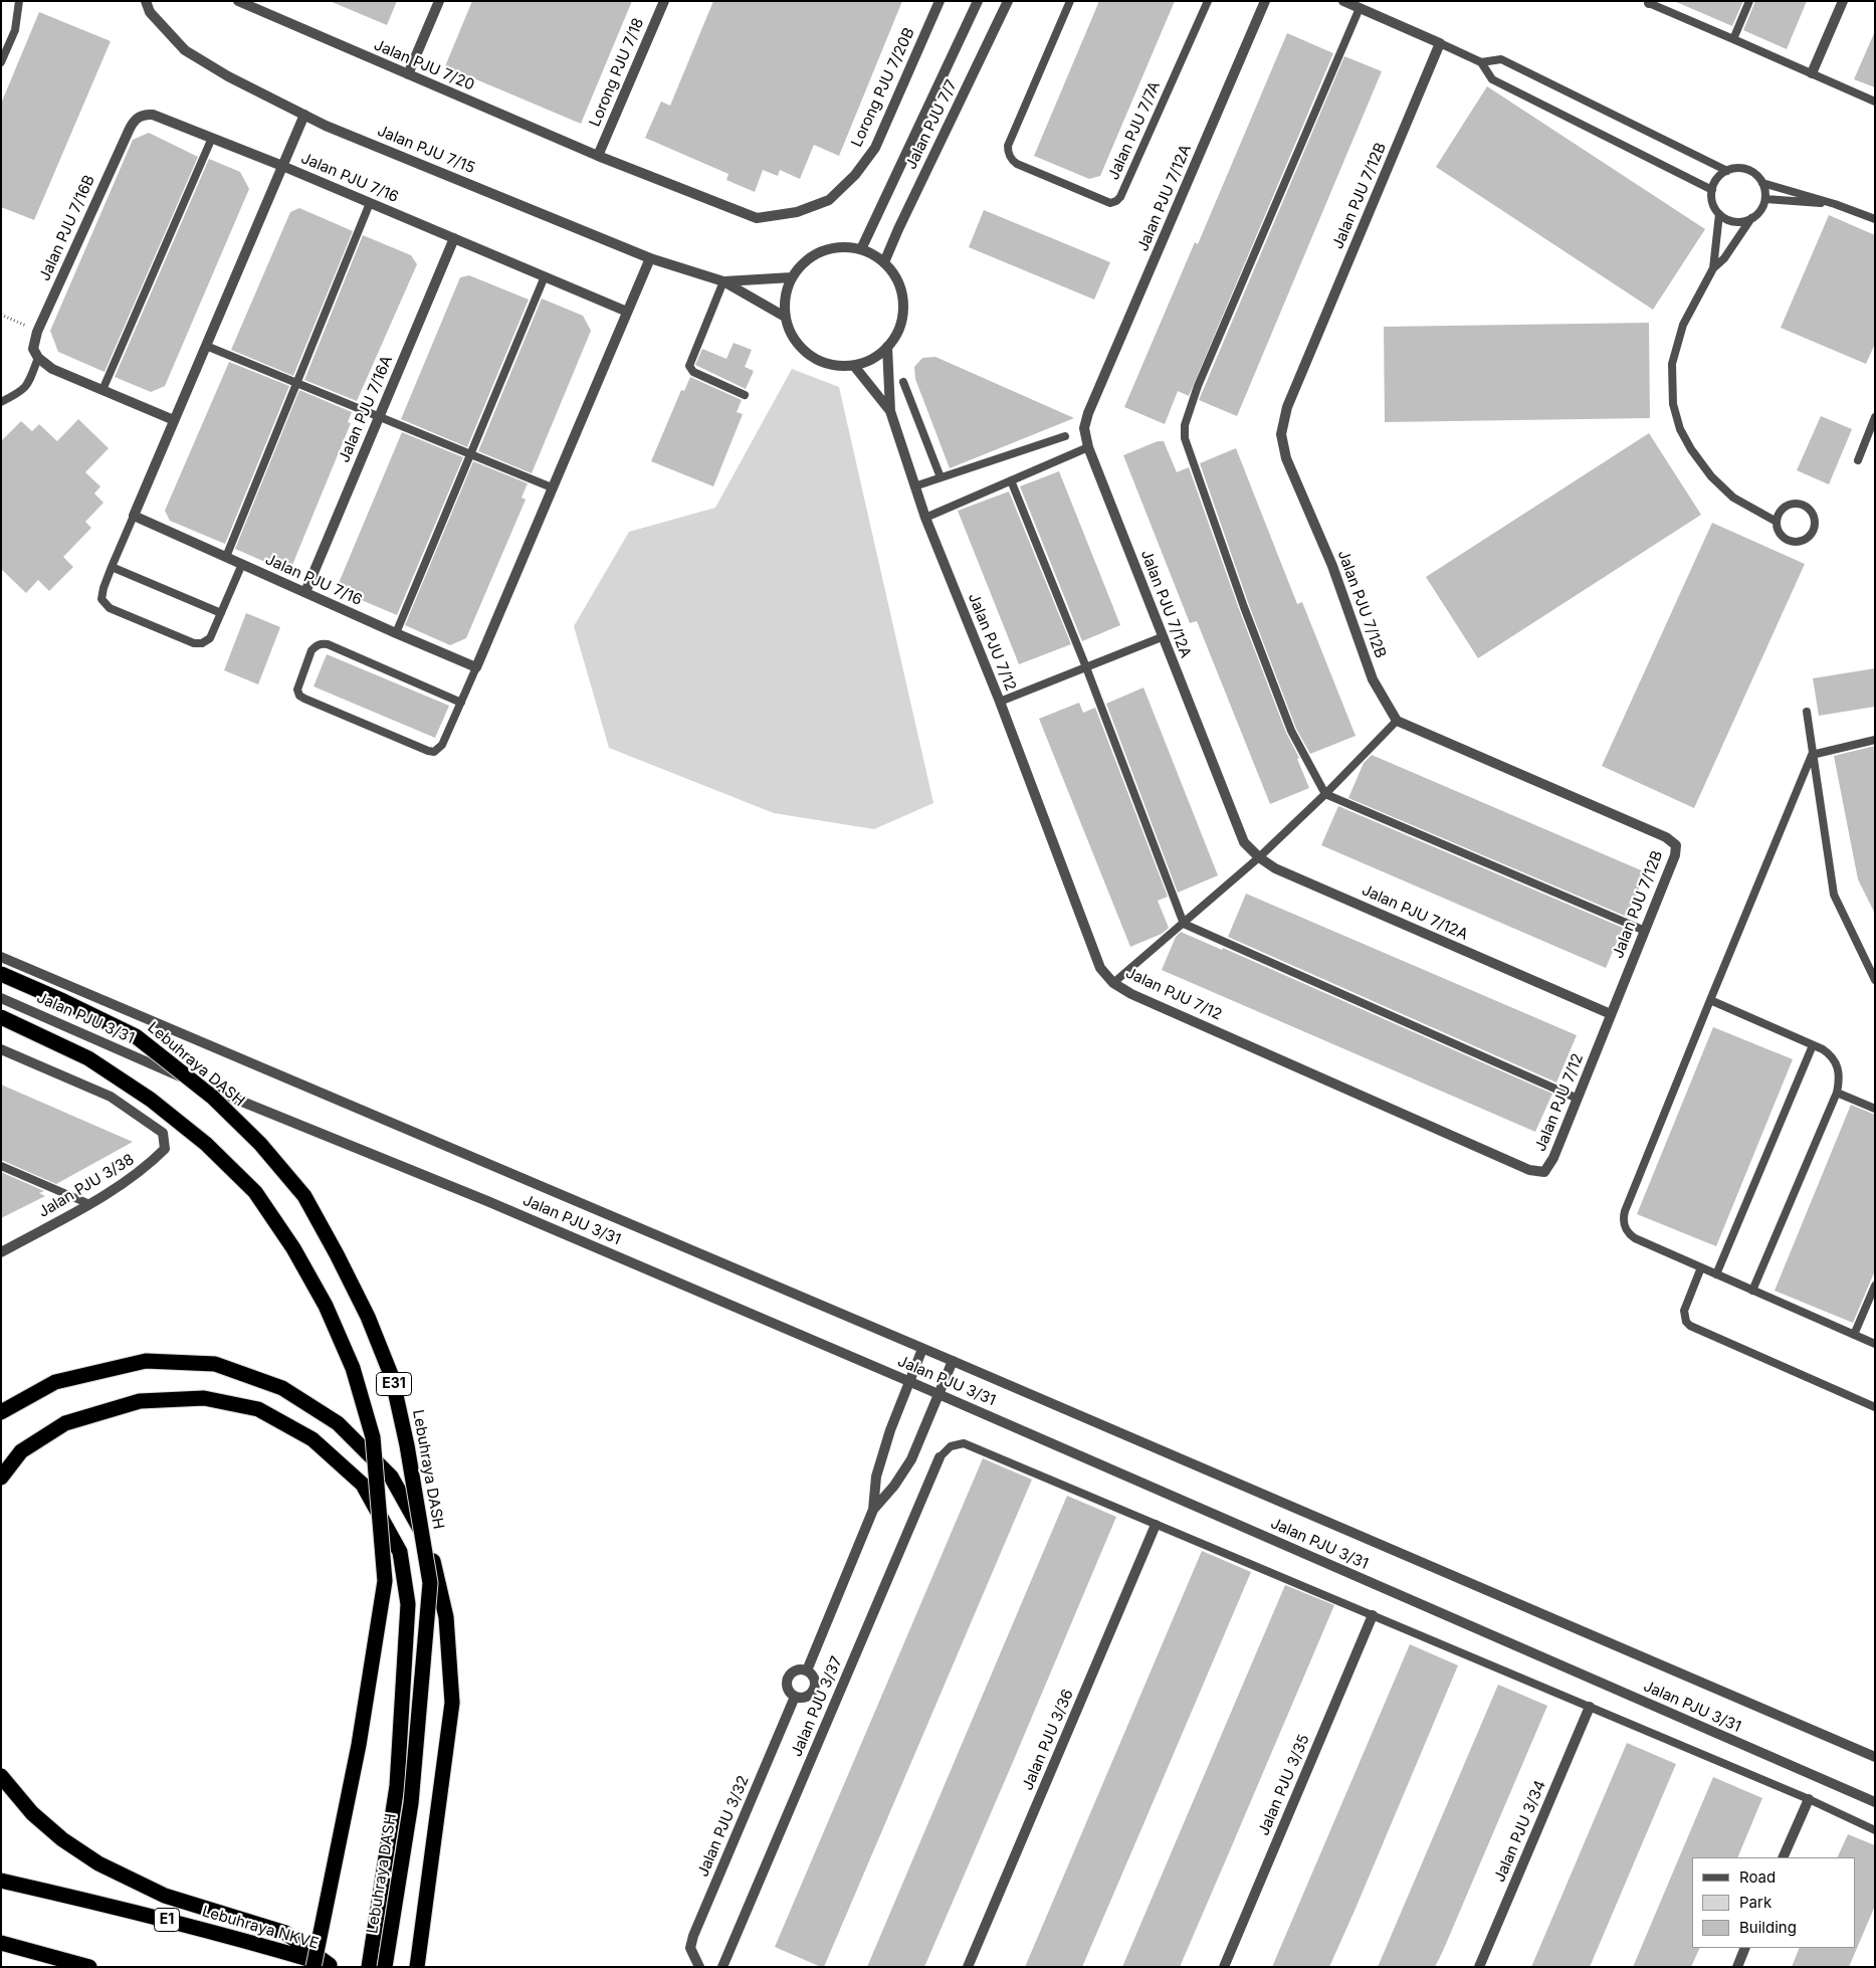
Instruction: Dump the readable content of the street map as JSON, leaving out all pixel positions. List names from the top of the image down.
{
  "streets": {
    "highway": [
      "Lebuhraya DASH",
      "E31",
      "E1",
      "Lebuhraya NKVE"
    ],
    "street": [
      "Jalan PJU 7/20",
      "Lorong PJU 7/18",
      "Lorong PJU 7/20B",
      "Jalan PJU 7/7",
      "Jalan PJU 7/15",
      "Jalan PJU 7/16",
      "Jalan PJU 7/12B",
      "Jalan PJU 7/12A",
      "Jalan PJU 7/16B",
      "Jalan PJU 7/16A",
      "Jalan PJU 7/12",
      "Jalan PJU 3/31",
      "Jalan PJU 3/38",
      "Jalan PJU 3/37",
      "Jalan PJU 3/36",
      "Jalan PJU 3/35",
      "Jalan PJU 3/32",
      "Jalan PJU 3/34"
    ],
    "lane": ["Jalan PJU 7/7A"]
  },
  "crossings": [
    ["Jalan PJU 7/20", "Lorong PJU 7/18"],
    ["Jalan PJU 7/20", "Lorong PJU 7/20B"],
    ["Lorong PJU 7/18", "Lorong PJU 7/20B"],
    ["Jalan PJU 7/7", "Jalan PJU 7/15"],
    ["Jalan PJU 7/7", "Jalan PJU 7/12"],
    ["Jalan PJU 7/15", "Jalan PJU 7/16"],
    ["Jalan PJU 7/15", "Jalan PJU 7/12"],
    ["Jalan PJU 7/16", "Jalan PJU 7/16B"],
    ["Jalan PJU 7/16", "Jalan PJU 7/16A"],
    ["Jalan PJU 7/12B", "Jalan PJU 7/12A"],
    ["Jalan PJU 7/12B", "Jalan PJU 7/12"],
    ["Jalan PJU 7/12A", "Jalan PJU 7/12"]
  ],
  "legend": ["Road", "Park", "Building"]
}
